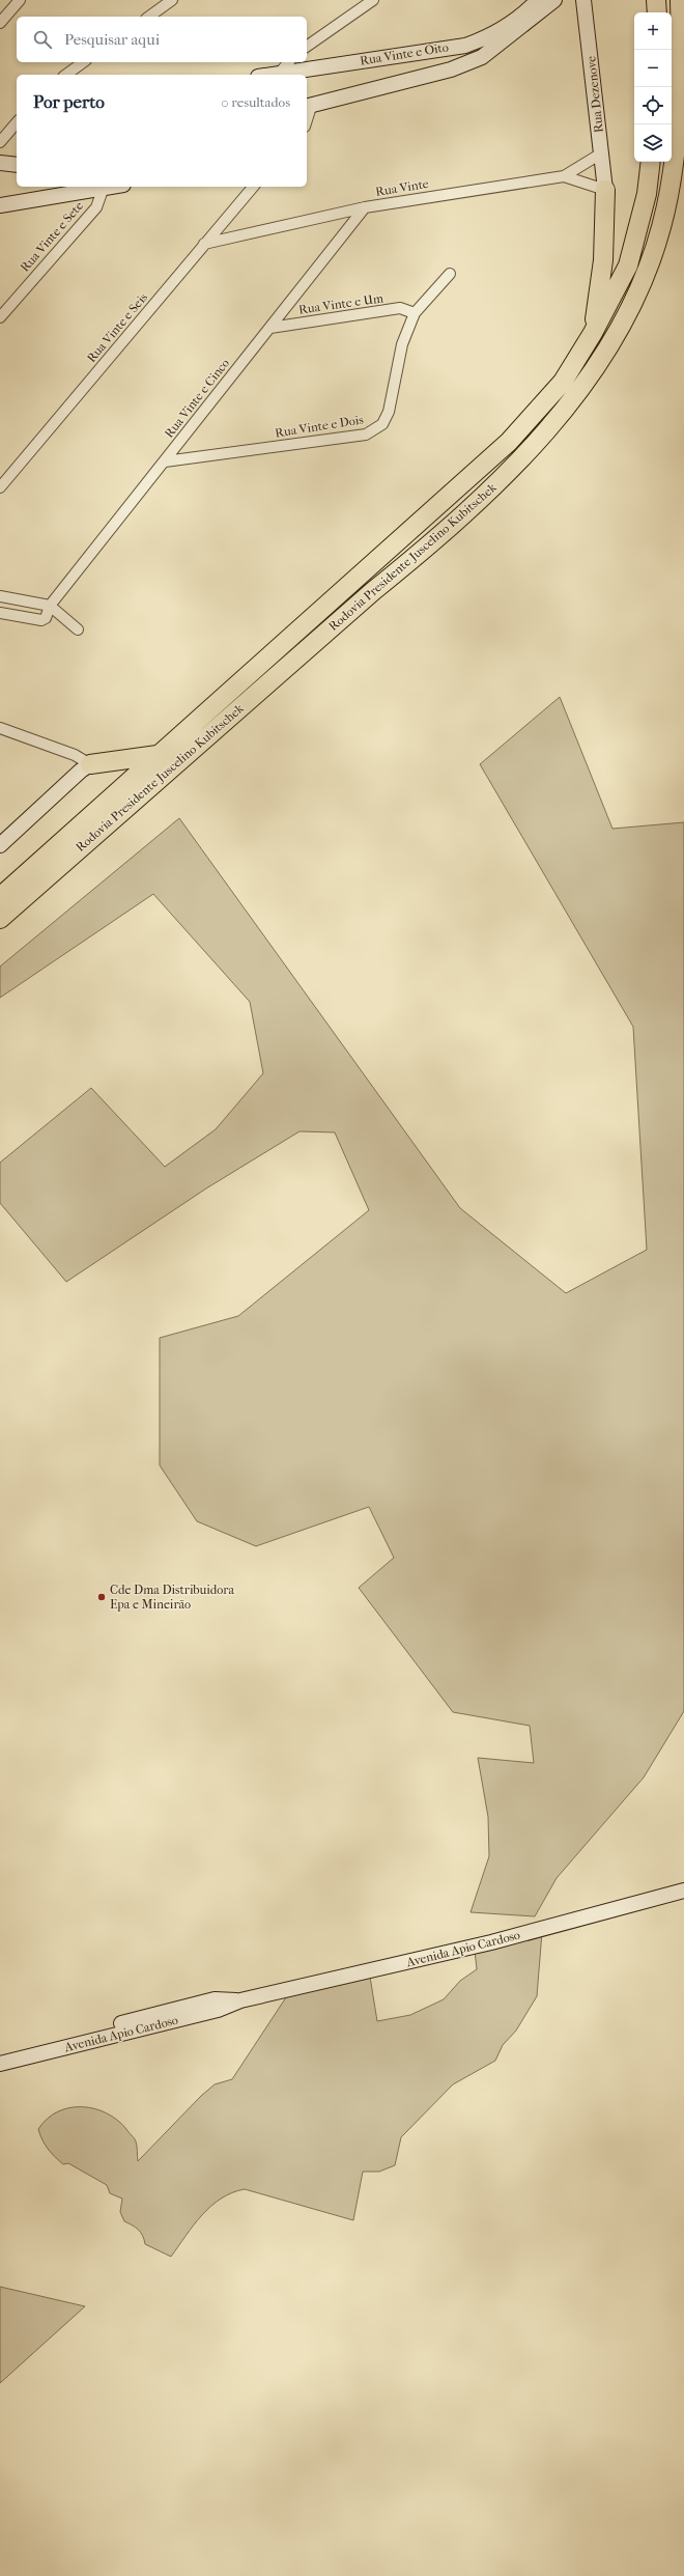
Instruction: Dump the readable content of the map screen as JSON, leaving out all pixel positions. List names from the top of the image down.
{
  "streets": {
    "highway": ["Rodovia Presidente Juscelino Kubitschek"],
    "main road": ["Rua Vinte e Oito", "Rua Dezenove", "Avenida Apio Cardoso"],
    "street": [
      "Rua Vinte",
      "Rua Vinte e Sete",
      "Rua Vinte e Um",
      "Rua Vinte e Seis",
      "Rua Vinte e Cinco",
      "Rua Vinte e Dois"
    ]
  },
  "crossings": [
    ["Rua Dezenove", "Rua Vinte"],
    ["Rua Vinte", "Rua Vinte e Seis"],
    ["Rua Vinte", "Rua Vinte e Cinco"],
    ["Rua Vinte e Um", "Rua Vinte e Cinco"],
    ["Rua Vinte e Um", "Rua Vinte e Dois"],
    ["Rua Vinte e Cinco", "Rua Vinte e Dois"]
  ],
  "places": ["Cde Dma Distribuidora Epa e Mineirão"],
  "page": {
    "map_buttons": ["+", "−"],
    "search": "Pesquisar aqui",
    "heading": ["Por perto", "0 resultados"]
  }
}
